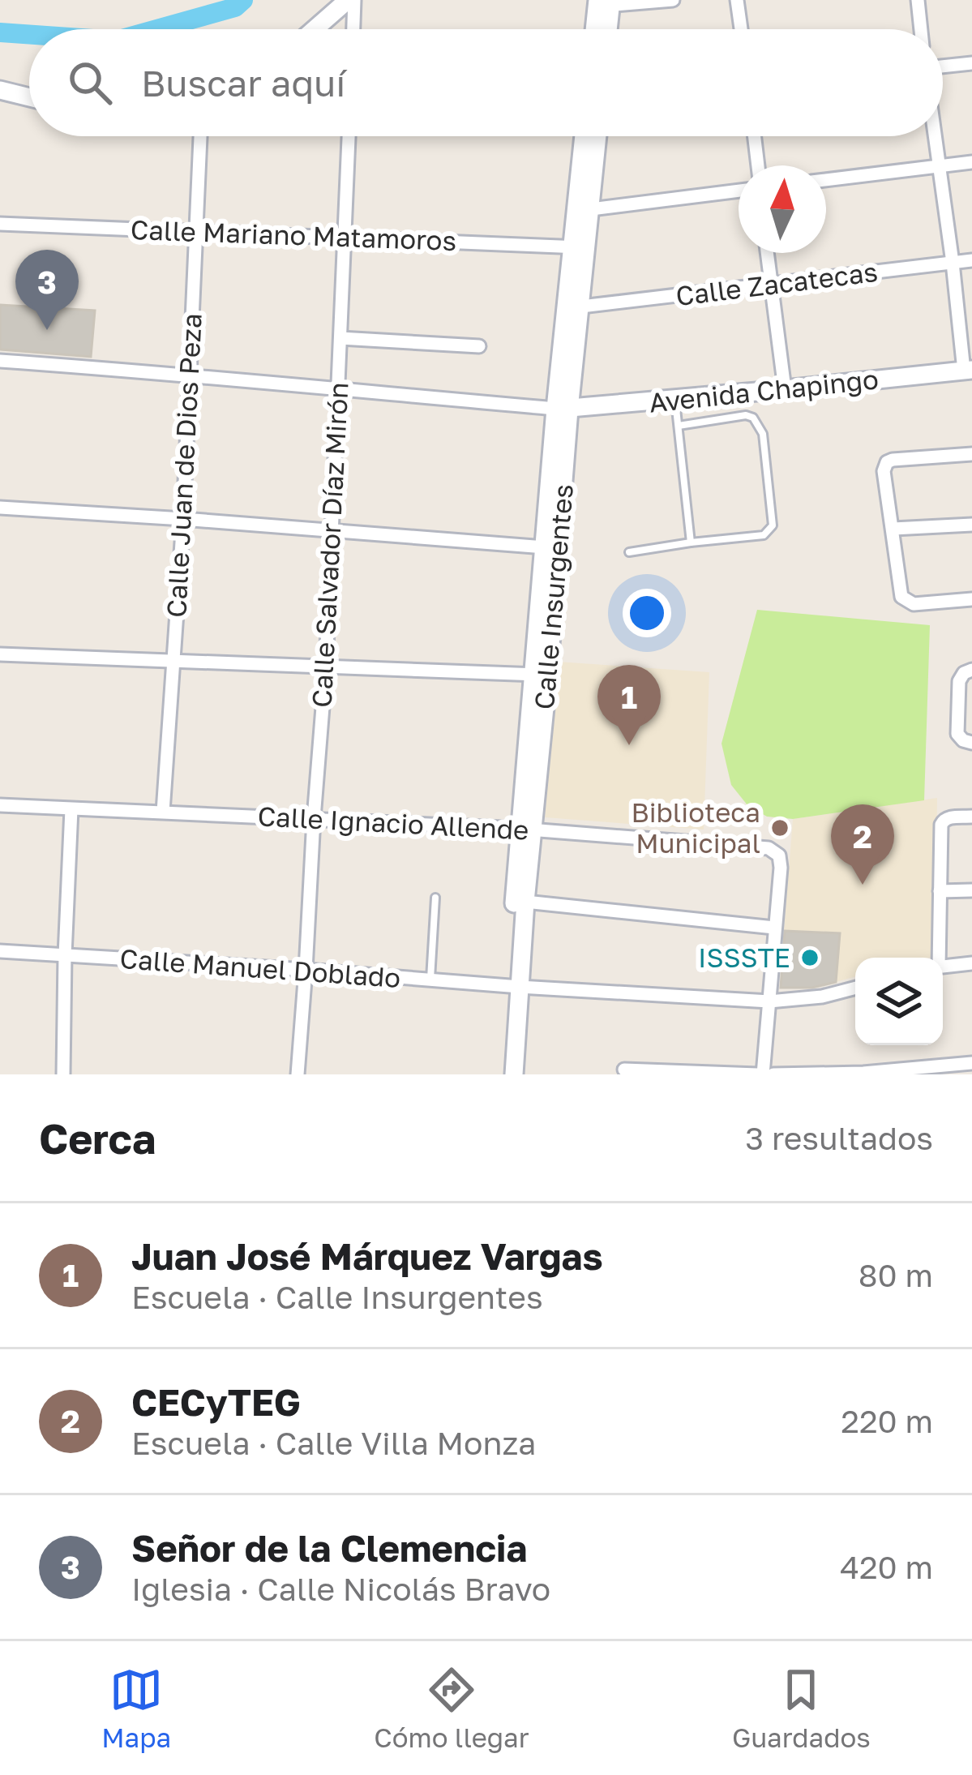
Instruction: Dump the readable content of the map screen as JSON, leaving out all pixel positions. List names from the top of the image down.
{
  "streets": {
    "main road": ["Avenida Chapingo", "Calle Insurgentes"],
    "street": [
      "Calle Mariano Matamoros",
      "Calle Zacatecas",
      "Calle Juan de Dios Peza",
      "Calle Salvador Díaz Mirón",
      "Calle Ignacio Allende",
      "Calle Manuel Doblado"
    ]
  },
  "crossings": [
    ["Calle Mariano Matamoros", "Calle Juan de Dios Peza"],
    ["Calle Mariano Matamoros", "Calle Salvador Díaz Mirón"],
    ["Calle Mariano Matamoros", "Calle Insurgentes"],
    ["Calle Zacatecas", "Calle Insurgentes"],
    ["Avenida Chapingo", "Calle Insurgentes"],
    ["Calle Juan de Dios Peza", "Calle Ignacio Allende"],
    ["Calle Salvador Díaz Mirón", "Calle Ignacio Allende"],
    ["Calle Salvador Díaz Mirón", "Calle Manuel Doblado"],
    ["Calle Insurgentes", "Calle Ignacio Allende"],
    ["Calle Insurgentes", "Calle Manuel Doblado"]
  ],
  "places": ["Biblioteca Municipal", "ISSSTE"],
  "north": "top",
  "page": {
    "search": "Buscar aquí",
    "pins": ["3", "1", "2"],
    "heading": ["Cerca", "3 resultados"],
    "list": [
      {
        "mark": "1",
        "name": "Juan José Márquez Vargas",
        "note": "Escuela · Calle Insurgentes",
        "value": "80 m"
      },
      {
        "mark": "2",
        "name": "CECyTEG",
        "note": "Escuela · Calle Villa Monza",
        "value": "220 m"
      },
      {
        "mark": "3",
        "name": "Señor de la Clemencia",
        "note": "Iglesia · Calle Nicolás Bravo",
        "value": "420 m"
      }
    ],
    "nav": ["Mapa", "Cómo llegar", "Guardados"]
  }
}
